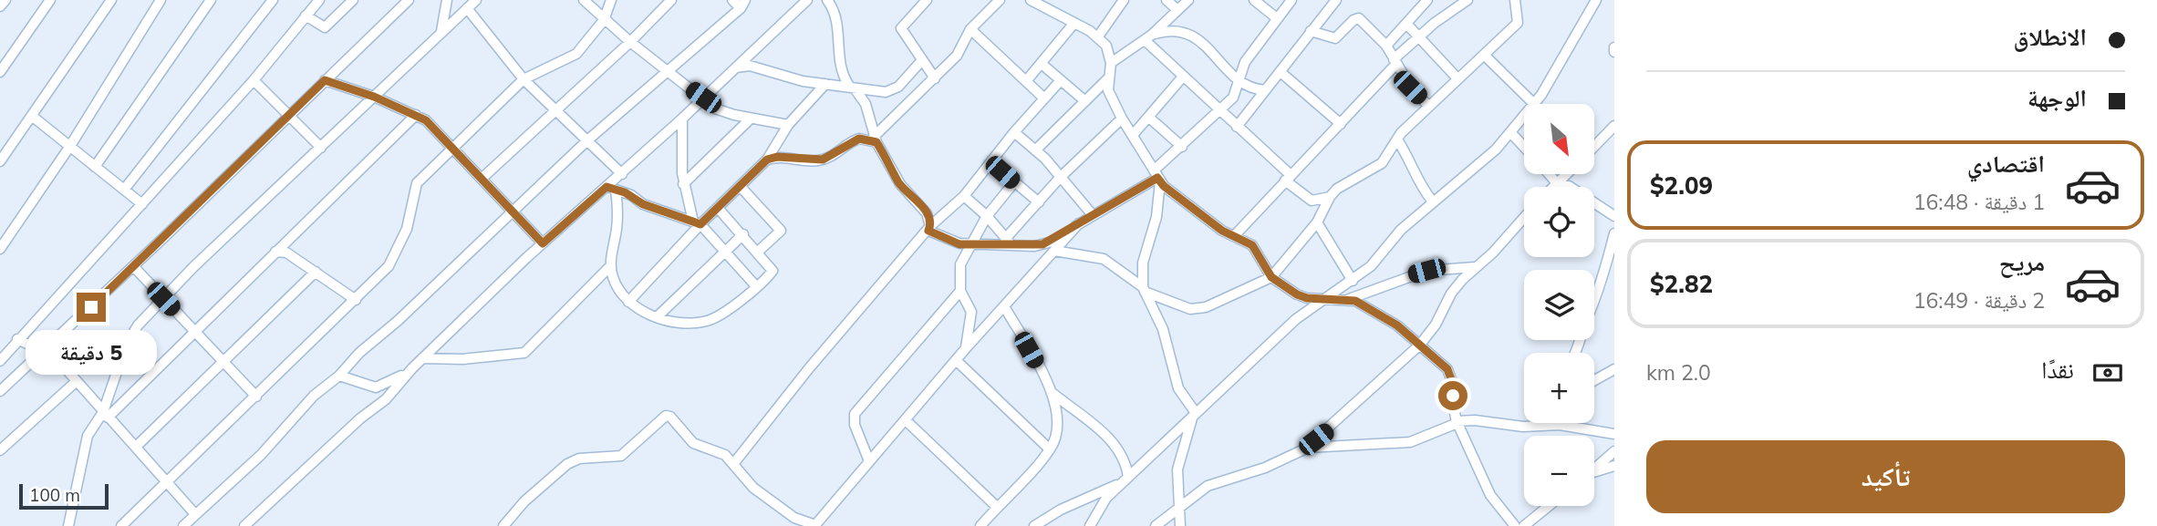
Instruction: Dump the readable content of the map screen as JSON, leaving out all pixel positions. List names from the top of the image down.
{
  "scale_bar": "100 m",
  "north": "bottom right",
  "page": {
    "banner": ["الانطلاق", "الوجهة"],
    "map_buttons": ["+", "−"],
    "list": [
      {
        "name": "اقتصادي",
        "note": "1 دقيقة · 16:48",
        "value": "$2.09"
      },
      {
        "name": "مريح",
        "note": "2 دقيقة · 16:49",
        "value": "$2.82"
      }
    ],
    "bubble": "5 دقيقة",
    "pay": ["نقدًا", "2.0 km"],
    "buttons": "تأكيد",
    "scale": "100 m"
  }
}
